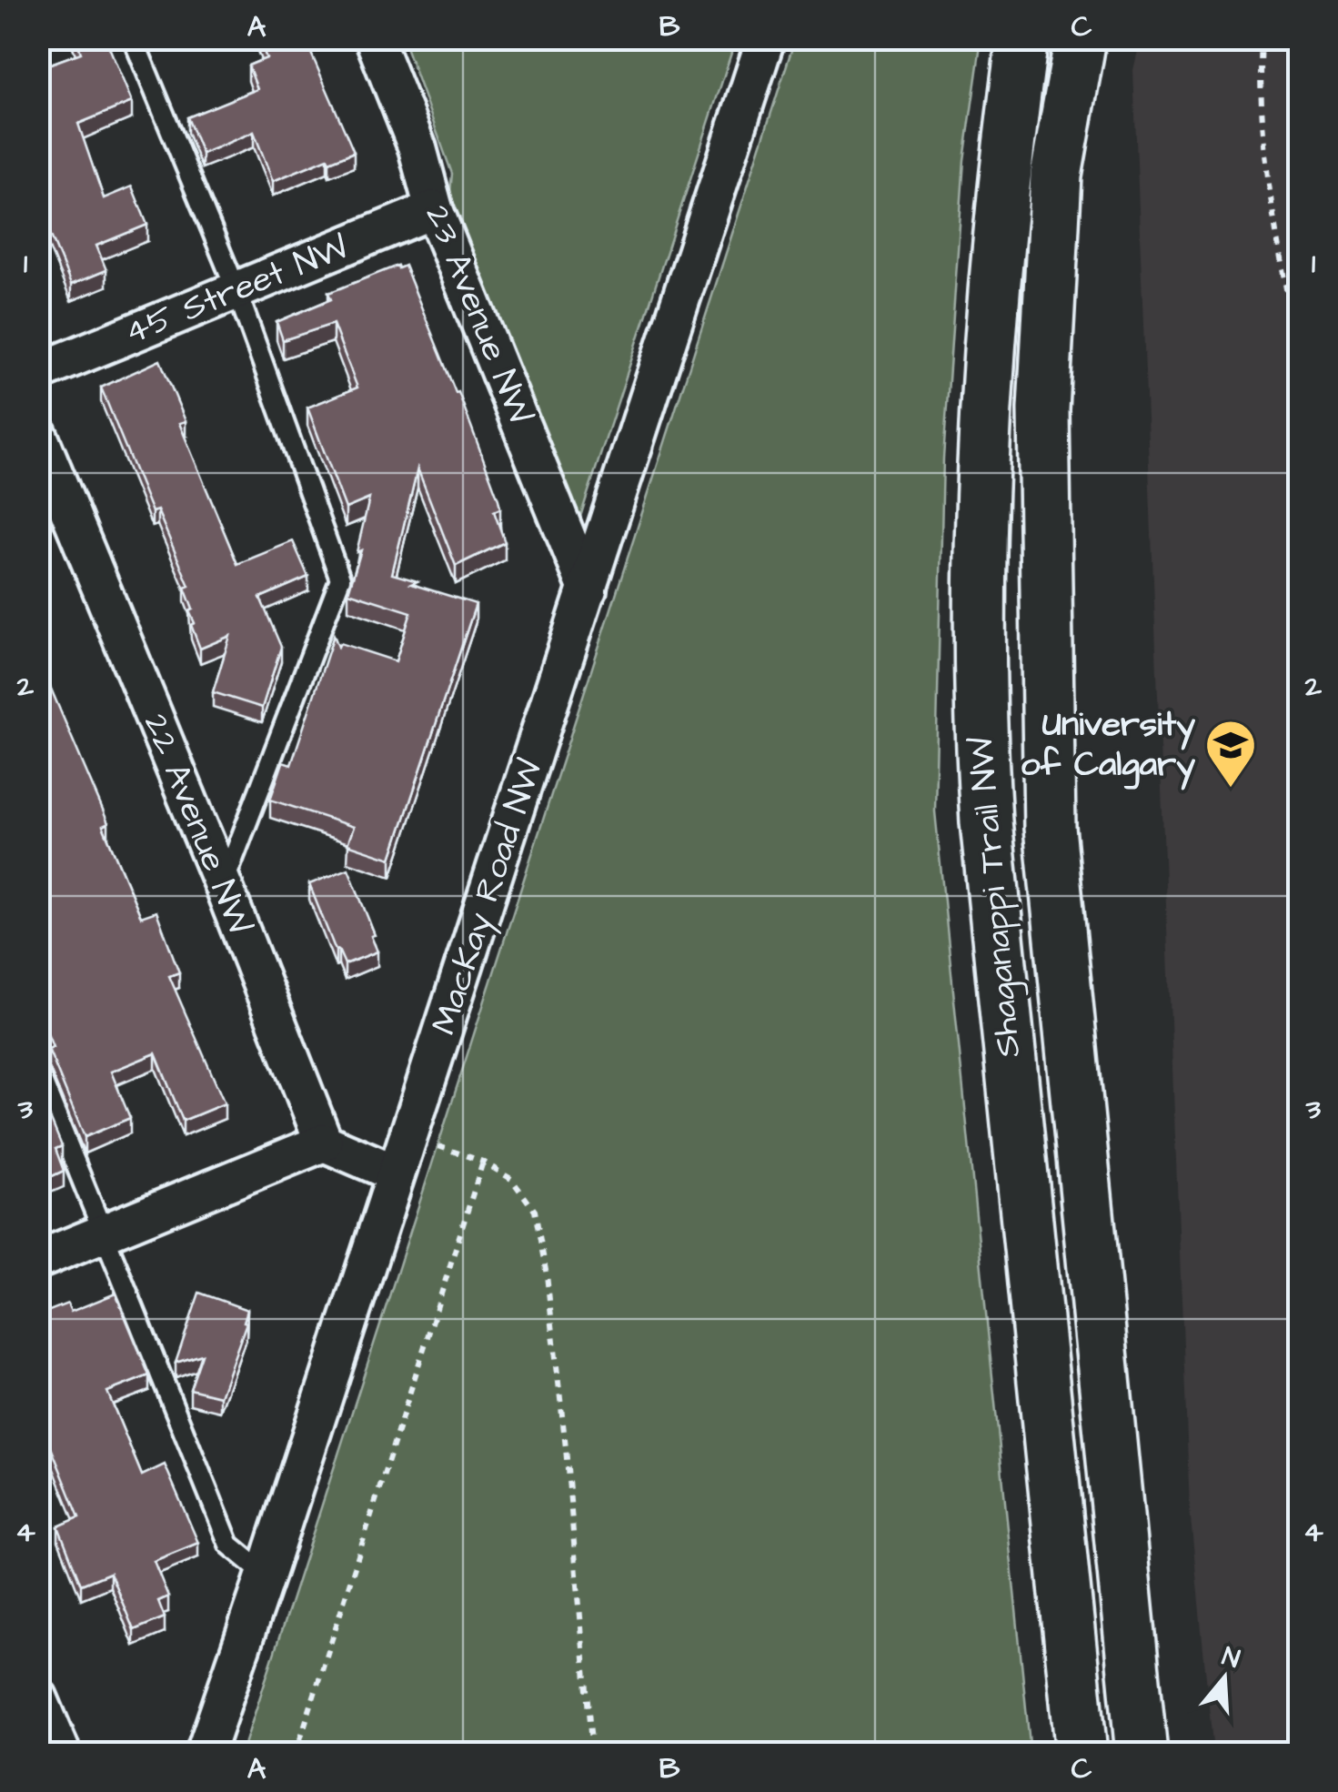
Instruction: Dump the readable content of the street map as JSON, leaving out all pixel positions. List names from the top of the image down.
{
  "streets": {
    "main road": ["Shaganappi Trail NW"],
    "street": [
      "45 Street NW",
      "23 Avenue NW",
      "22 Avenue NW",
      "MacKay Road NW"
    ]
  },
  "crossings": [
    ["45 Street NW", "23 Avenue NW"],
    ["23 Avenue NW", "MacKay Road NW"]
  ],
  "places": {
    "school or university": ["University of Calgary"]
  },
  "north": "top",
  "grid": {
    "columns": ["A", "B", "C"],
    "rows": [
      "1",
      "2",
      "3",
      "4"
    ]
  }
}
